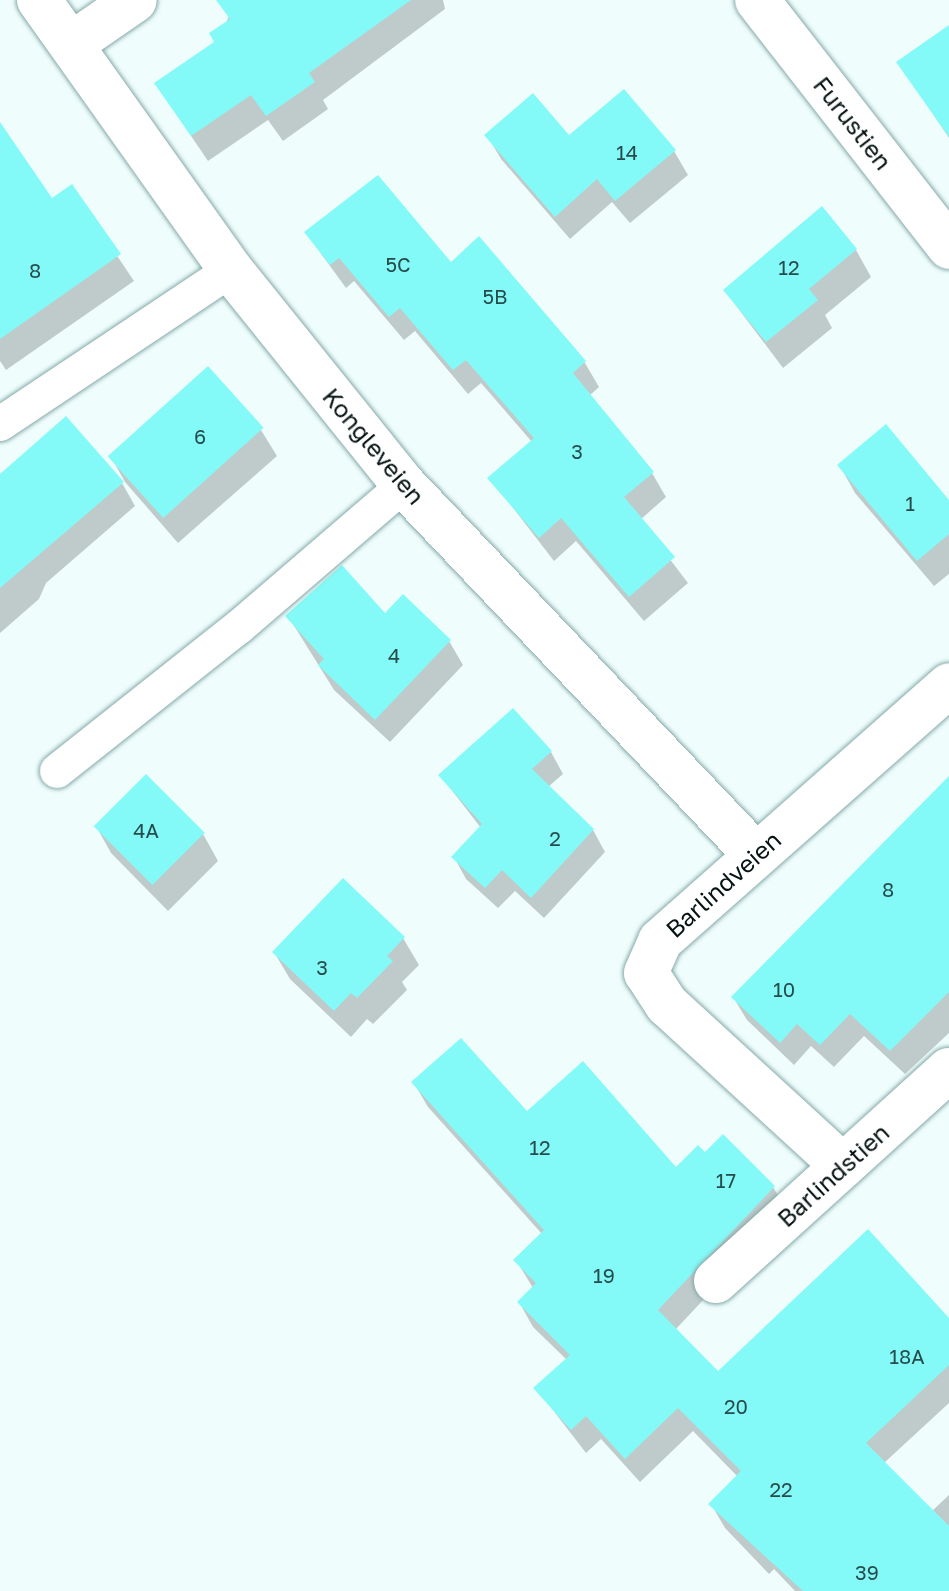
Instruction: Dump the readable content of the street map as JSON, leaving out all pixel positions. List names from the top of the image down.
{
  "streets": {
    "street": [
      "Furustien",
      "Kongleveien",
      "Barlindveien",
      "Barlindstien"
    ]
  },
  "crossings": [
    ["Kongleveien", "Barlindveien"],
    ["Barlindveien", "Barlindstien"]
  ],
  "house_numbers": [
    "14",
    "5C",
    "12",
    "8",
    "5B",
    "6",
    "3",
    "1",
    "4",
    "4A",
    "2",
    "8",
    "3",
    "10",
    "12",
    "17",
    "19",
    "18A",
    "20",
    "22",
    "39"
  ]
}
